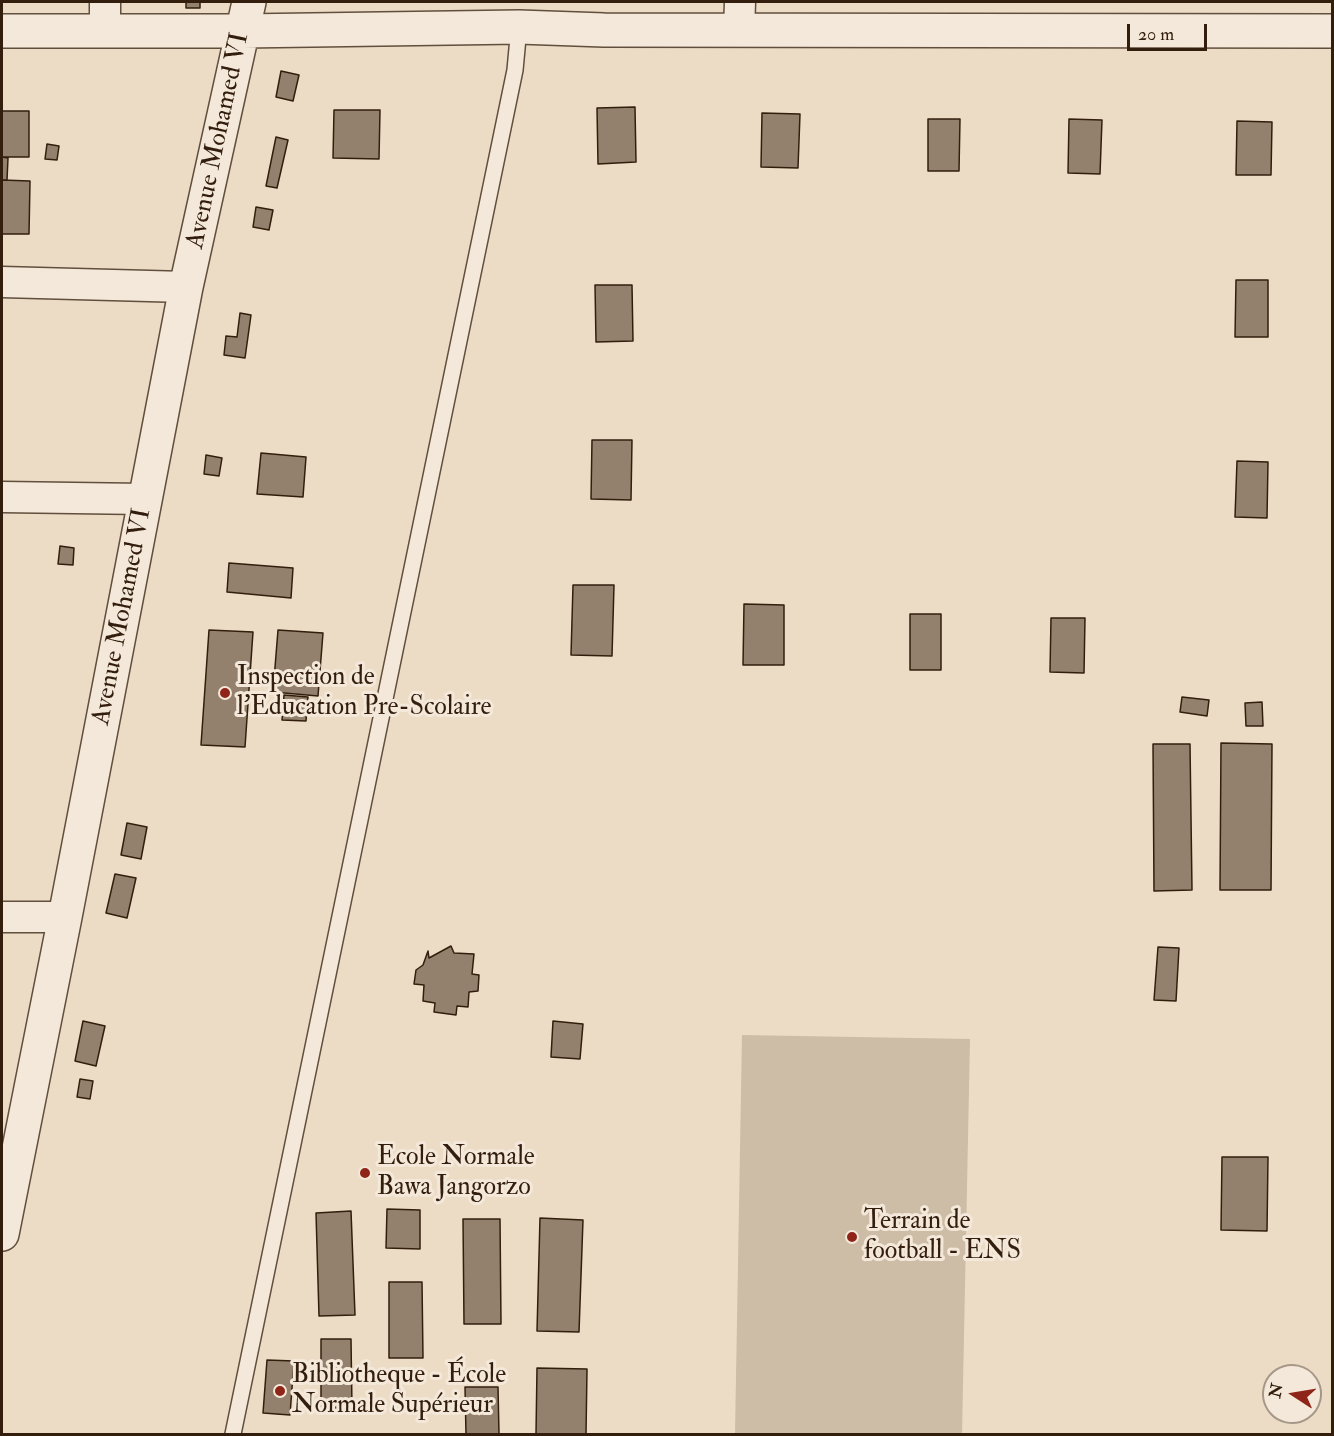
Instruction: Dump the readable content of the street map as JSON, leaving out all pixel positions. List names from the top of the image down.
{
  "streets": {
    "street": ["Avenue Mohamed VI"]
  },
  "places": [
    "Inspection de l'Education Pre-Scolaire",
    "Ecole Normale Bawa Jangorzo",
    "Terrain de football - ENS",
    "Bibliotheque - École Normale Supérieur"
  ],
  "scale_bar": "20 m",
  "north": "left"
}
